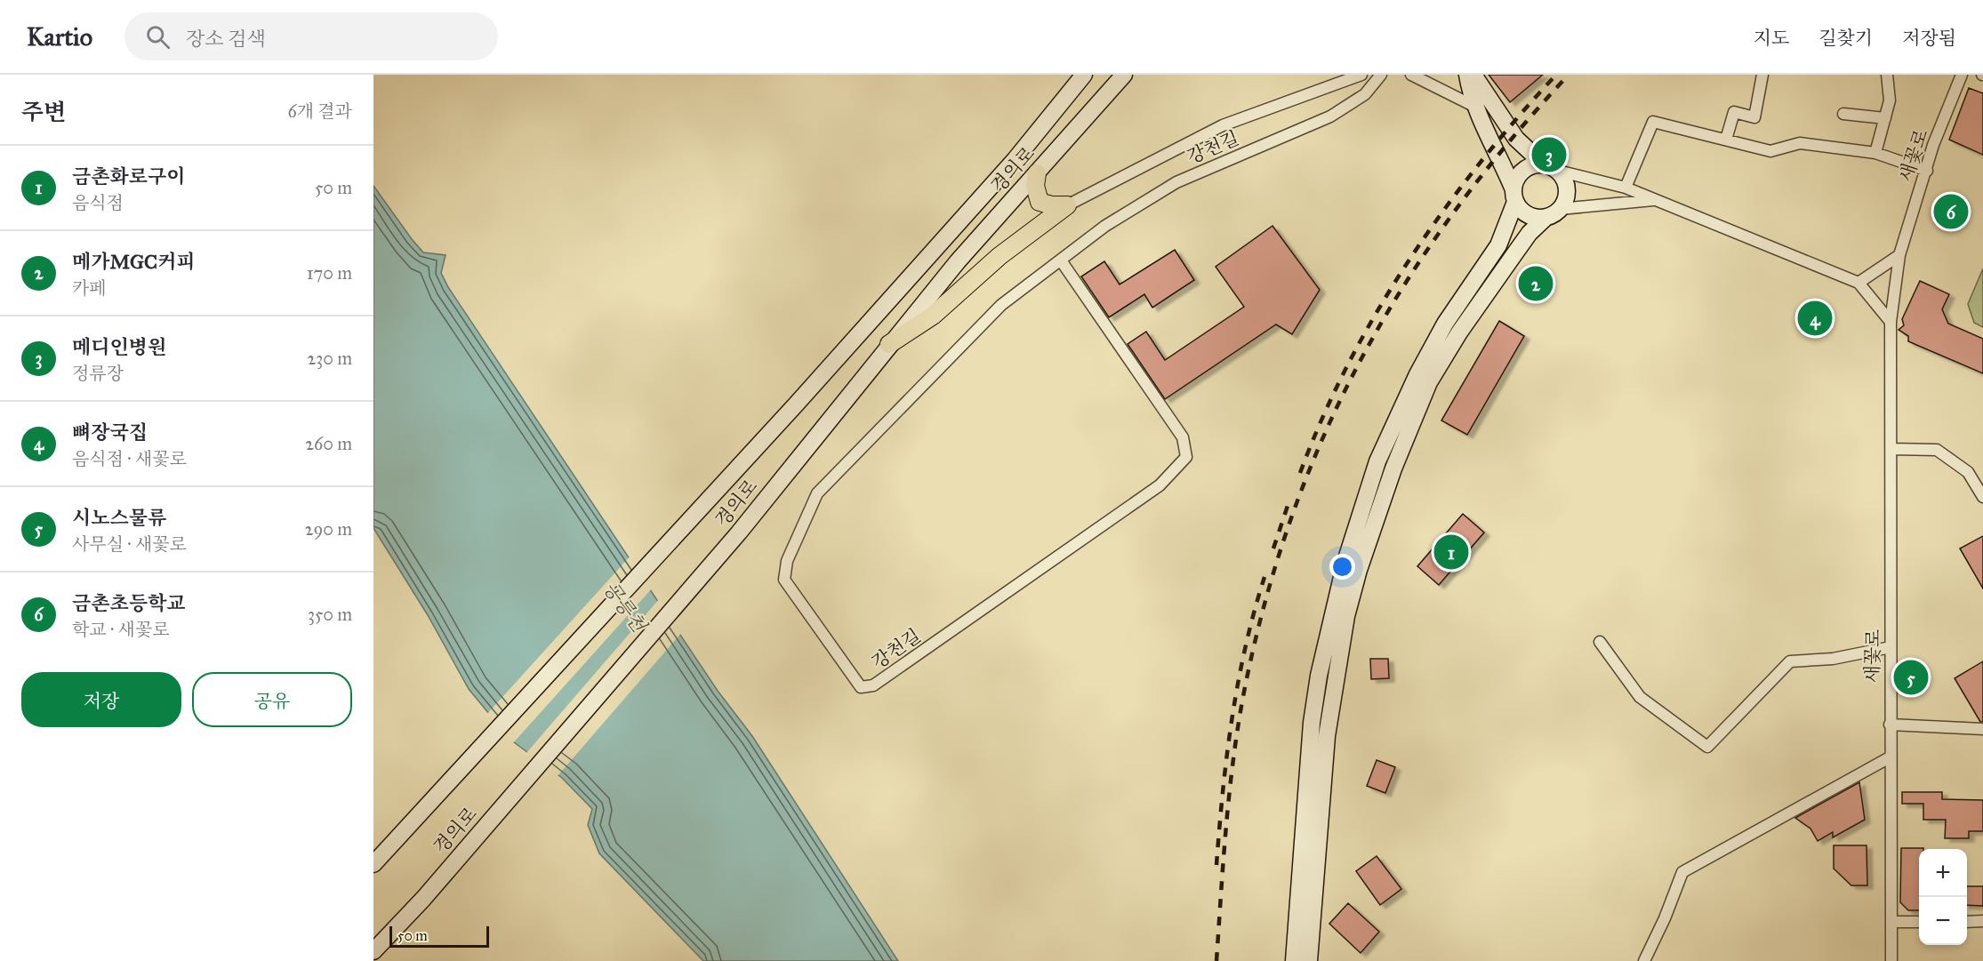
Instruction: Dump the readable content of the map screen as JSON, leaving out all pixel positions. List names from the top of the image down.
{
  "streets": {
    "main road": ["경의로"],
    "street": ["강천길", "새꽃로"]
  },
  "water": ["공릉천"],
  "scale_bar": "50 m",
  "page": {
    "header": "Kartio",
    "search": "장소 검색",
    "nav": ["지도", "길찾기", "저장됨"],
    "heading": ["주변", "6개 결과"],
    "pins": [
      "3",
      "6",
      "2",
      "4",
      "1",
      "5"
    ],
    "list": [
      {
        "mark": "1",
        "name": "금촌화로구이",
        "note": "음식점",
        "value": "50 m"
      },
      {
        "mark": "2",
        "name": "메가MGC커피",
        "note": "카페",
        "value": "170 m"
      },
      {
        "mark": "3",
        "name": "메디인병원",
        "note": "정류장",
        "value": "230 m"
      },
      {
        "mark": "4",
        "name": "뼈장국집",
        "note": "음식점 · 새꽃로",
        "value": "260 m"
      },
      {
        "mark": "5",
        "name": "시노스물류",
        "note": "사무실 · 새꽃로",
        "value": "290 m"
      },
      {
        "mark": "6",
        "name": "금촌초등학교",
        "note": "학교 · 새꽃로",
        "value": "350 m"
      }
    ],
    "buttons": ["저장", "공유"],
    "map_buttons": ["+", "−"],
    "scale": "50 m"
  }
}
